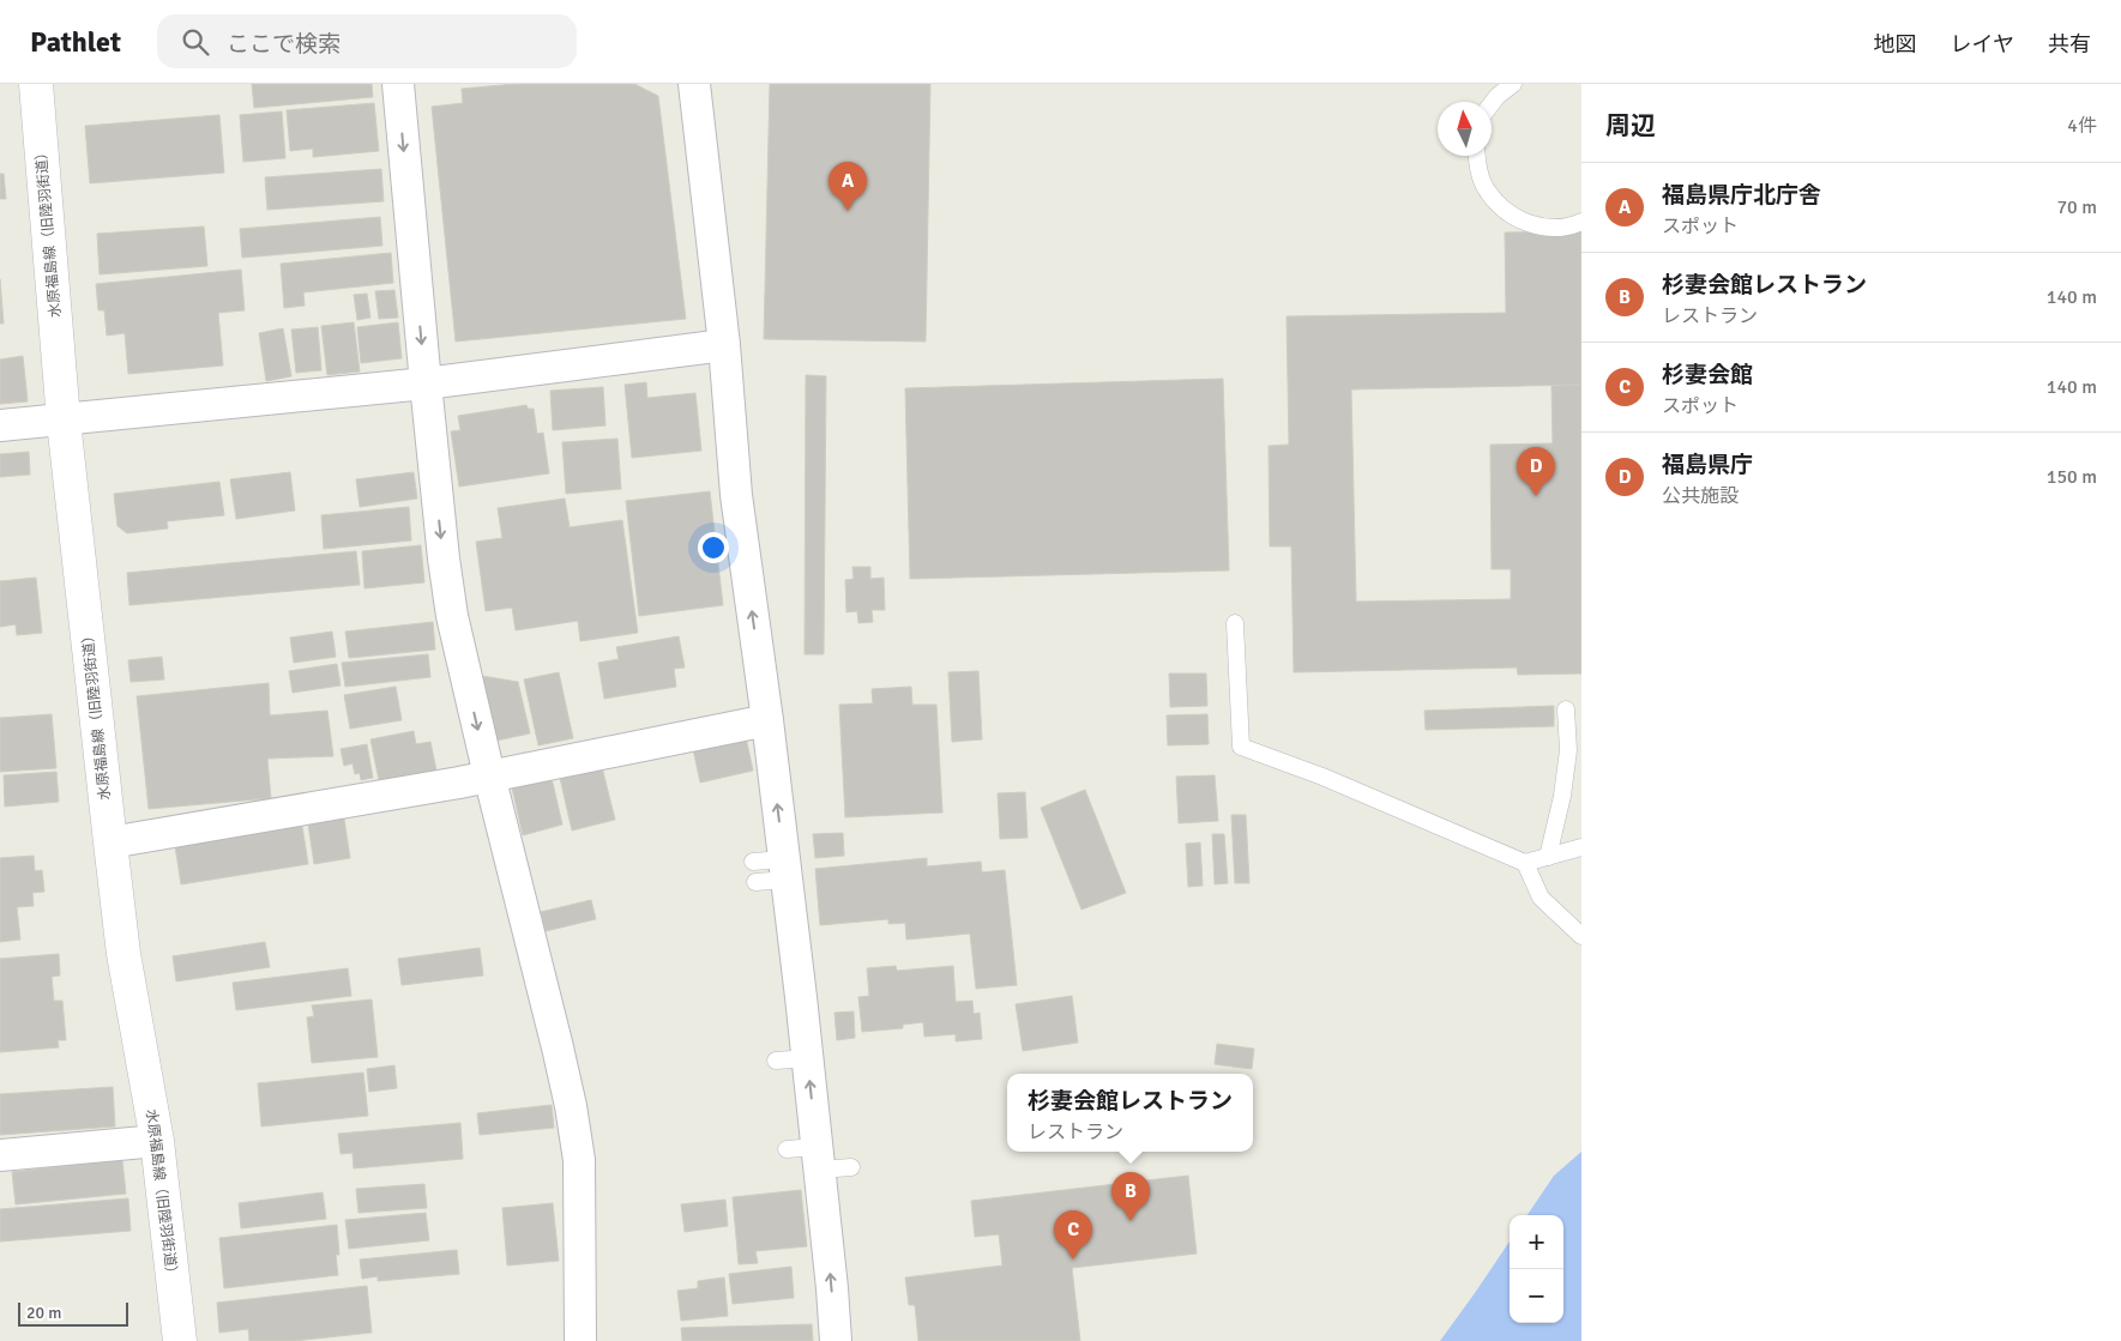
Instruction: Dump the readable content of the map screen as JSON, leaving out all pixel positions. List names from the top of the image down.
{
  "streets": {
    "main road": ["水原福島線（旧陸羽街道）"]
  },
  "scale_bar": "20 m",
  "north": "top",
  "page": {
    "header": "Pathlet",
    "search": "ここで検索",
    "nav": ["地図", "レイヤ", "共有"],
    "heading": ["周辺", "4件"],
    "pins": [
      "A",
      "D",
      "B",
      "C"
    ],
    "list": [
      {
        "mark": "A",
        "name": "福島県庁北庁舎",
        "note": "スポット",
        "value": "70 m"
      },
      {
        "mark": "B",
        "name": "杉妻会館レストラン",
        "note": "レストラン",
        "value": "140 m"
      },
      {
        "mark": "C",
        "name": "杉妻会館",
        "note": "スポット",
        "value": "140 m"
      },
      {
        "mark": "D",
        "name": "福島県庁",
        "note": "公共施設",
        "value": "150 m"
      }
    ],
    "popup": ["杉妻会館レストラン", "レストラン"],
    "map_buttons": ["+", "−"],
    "scale": "20 m"
  }
}
